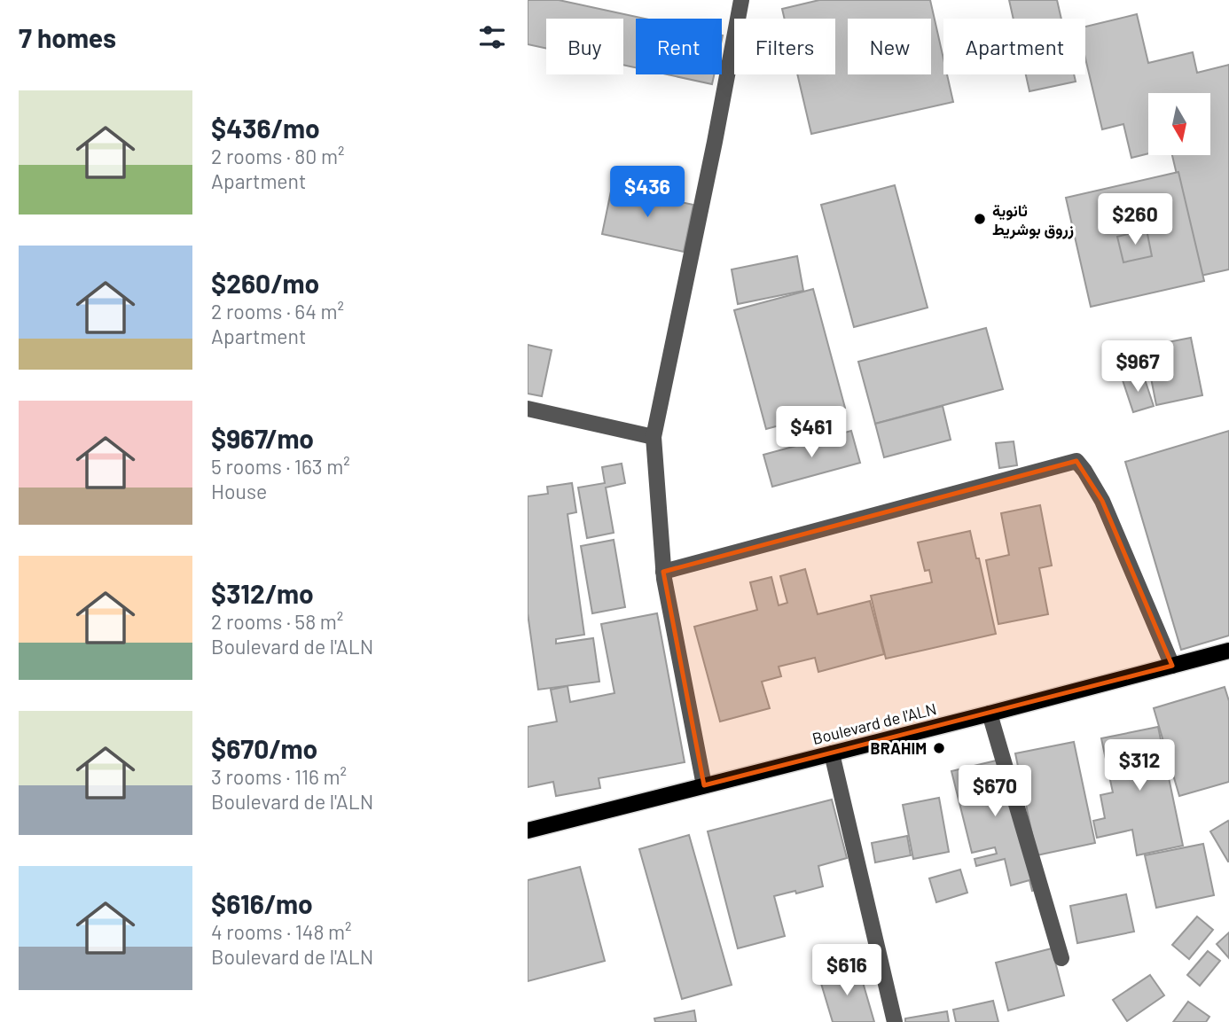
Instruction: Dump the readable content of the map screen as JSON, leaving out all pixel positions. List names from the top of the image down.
{
  "streets": {
    "main road": ["Boulevard de l'ALN"]
  },
  "places": ["ثانوية زروق بوشريط", "BRAHIM"],
  "north": "bottom",
  "page": {
    "heading": "7 homes",
    "chip": [
      "Buy",
      "Rent",
      "Filters",
      "New",
      "Apartment"
    ],
    "list": [
      {
        "name": "$436/mo",
        "note": "2 rooms · 80 m² · Apartment"
      },
      {
        "name": "$260/mo",
        "note": "2 rooms · 64 m² · Apartment"
      },
      {
        "name": "$967/mo",
        "note": "5 rooms · 163 m² · House"
      },
      {
        "name": "$312/mo",
        "note": "2 rooms · 58 m² · Boulevard de l'ALN"
      },
      {
        "name": "$670/mo",
        "note": "3 rooms · 116 m² · Boulevard de l'ALN"
      },
      {
        "name": "$616/mo",
        "note": "4 rooms · 148 m² · Boulevard de l'ALN"
      }
    ],
    "price": [
      "$436",
      "$260",
      "$967",
      "$461",
      "$312",
      "$670",
      "$616"
    ]
  }
}
